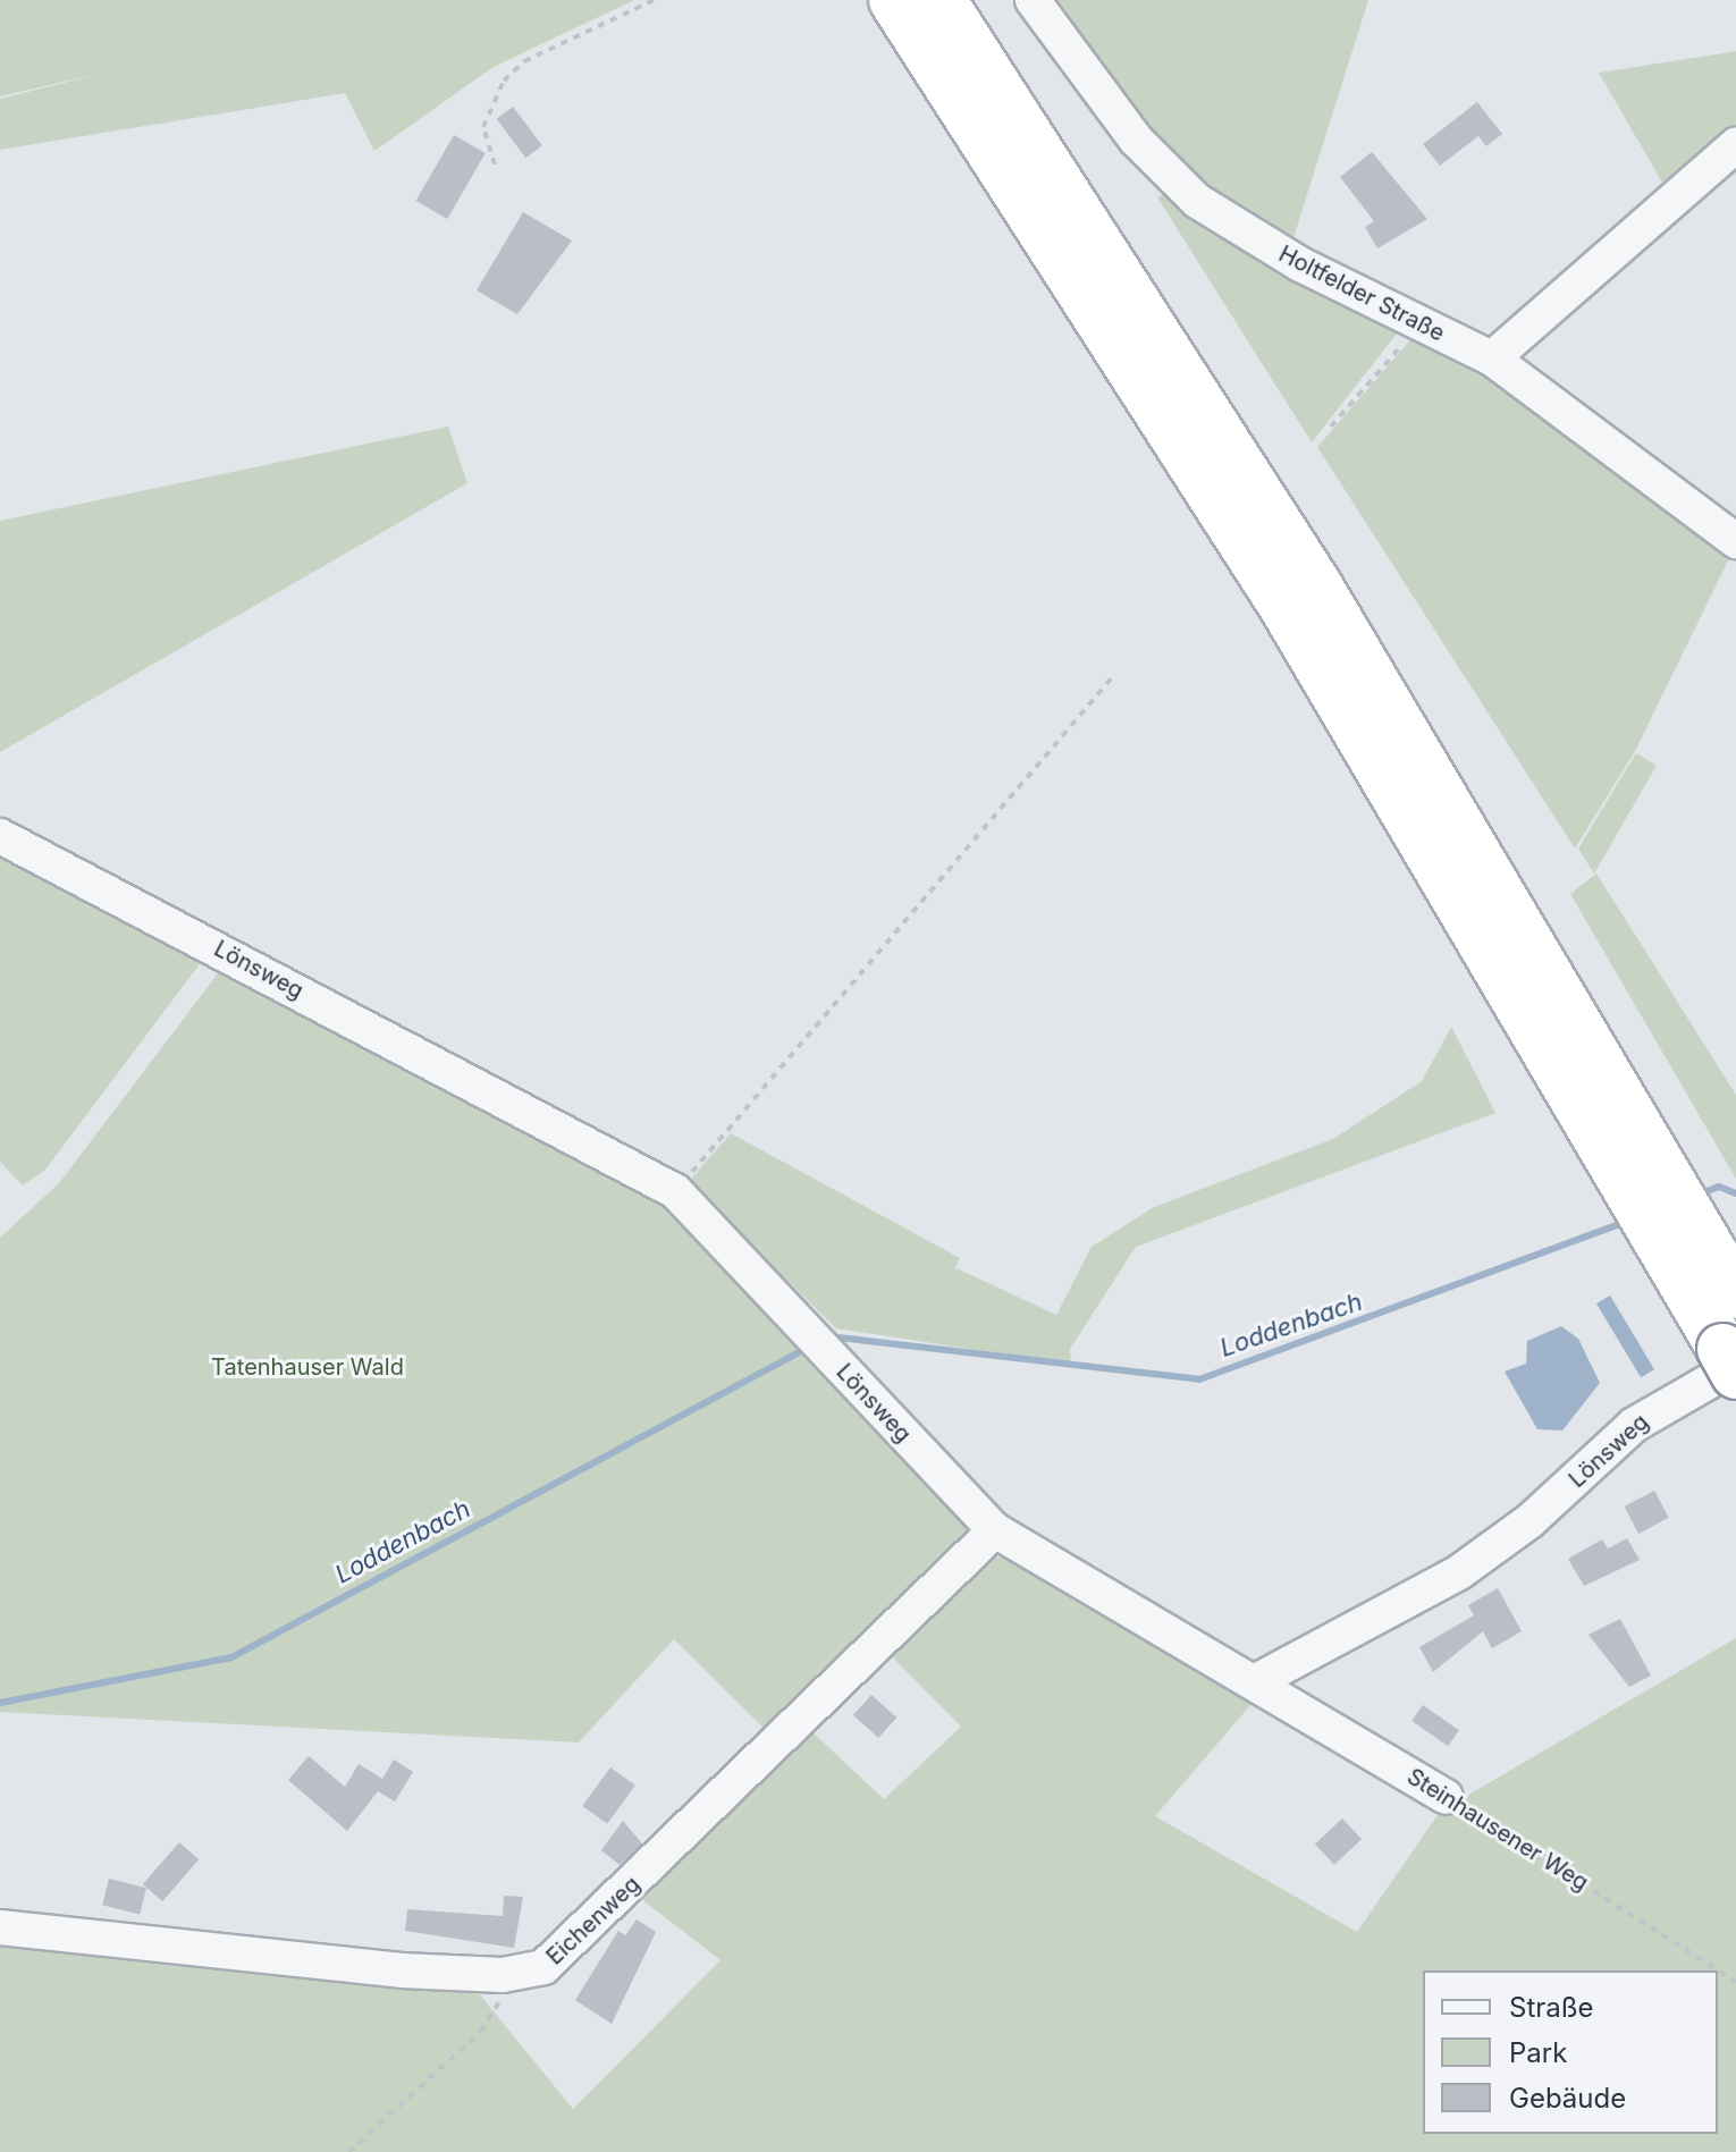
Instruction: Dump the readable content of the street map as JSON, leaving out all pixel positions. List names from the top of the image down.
{
  "streets": {
    "street": [
      "Holtfelder Straße",
      "Lönsweg",
      "Steinhausener Weg",
      "Eichenweg"
    ]
  },
  "crossings": [
    ["Lönsweg", "Steinhausener Weg"],
    ["Lönsweg", "Eichenweg"]
  ],
  "water": ["Loddenbach"],
  "parks": ["Tatenhauser Wald"],
  "legend": ["Straße", "Park", "Gebäude"]
}
